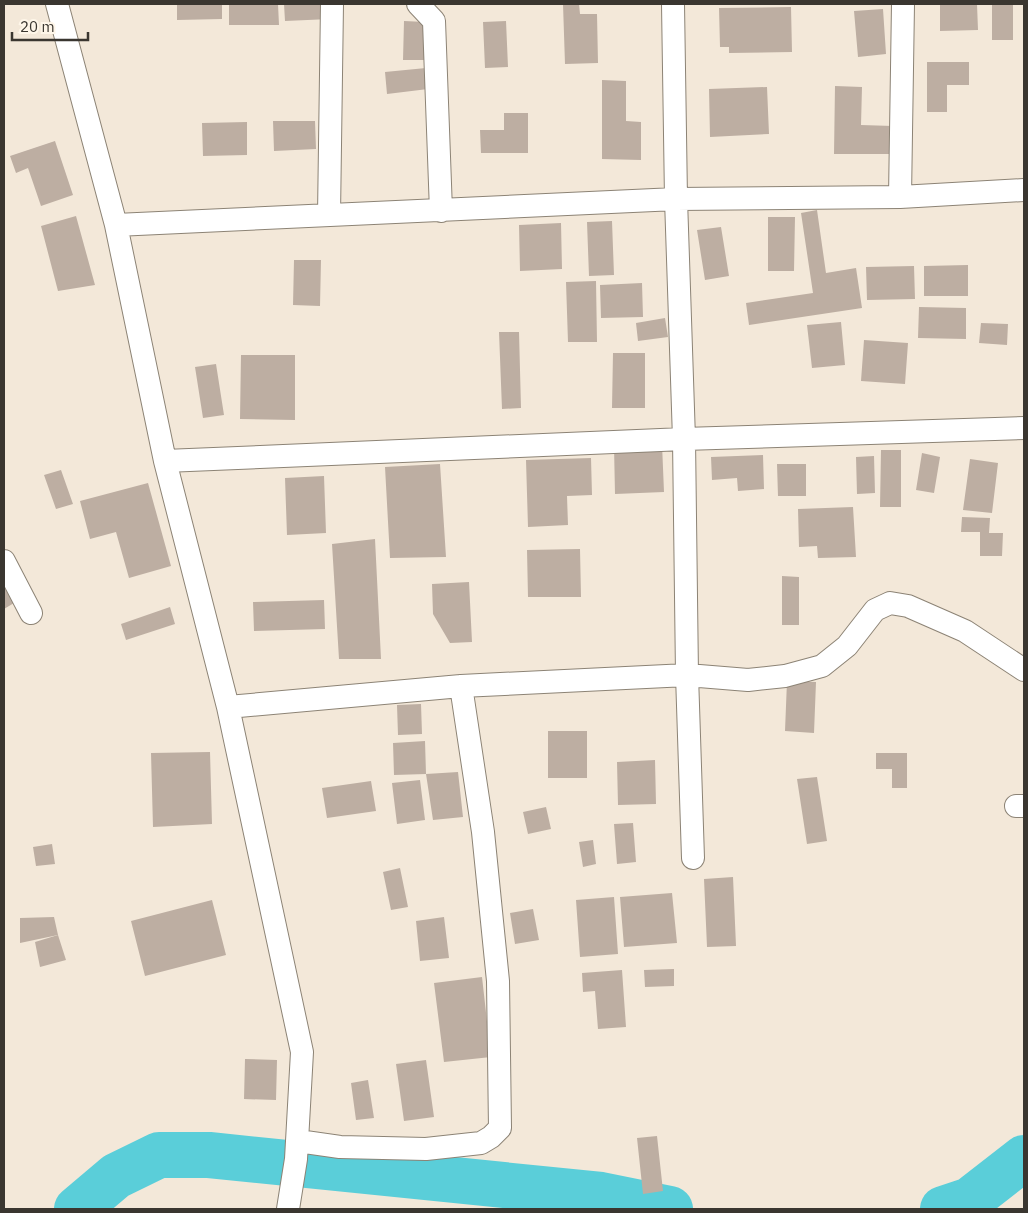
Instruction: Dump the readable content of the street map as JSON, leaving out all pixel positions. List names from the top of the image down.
{
  "scale_bar": "20 m"
}
